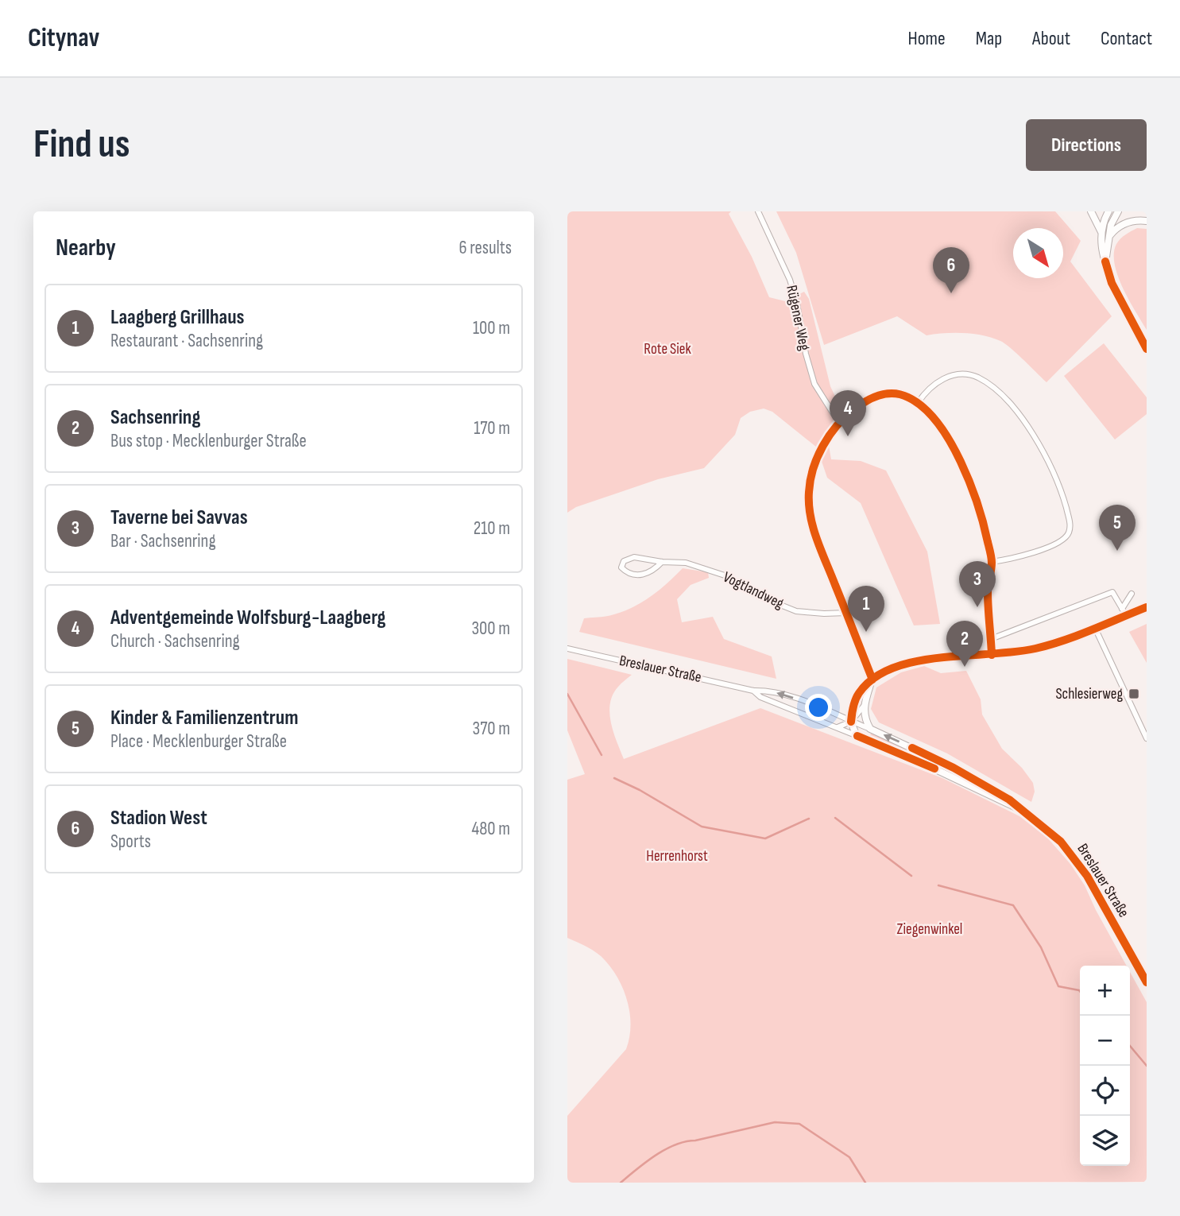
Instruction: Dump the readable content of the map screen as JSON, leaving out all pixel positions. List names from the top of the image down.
{
  "streets": {
    "street": ["Rügener Weg", "Vogtlandweg", "Breslauer Straße"]
  },
  "parks": ["Rote Siek", "Herrenhorst", "Ziegenwinkel"],
  "places": {
    "transit": ["Schlesierweg"]
  },
  "north": "bottom right",
  "page": {
    "header": "Citynav",
    "nav": [
      "Home",
      "Map",
      "About",
      "Contact"
    ],
    "buttons": "Directions",
    "title": "Find us",
    "heading": ["Nearby", "6 results"],
    "pins": [
      "6",
      "4",
      "5",
      "3",
      "1",
      "2"
    ],
    "list": [
      {
        "mark": "1",
        "name": "Laagberg Grillhaus",
        "note": "Restaurant · Sachsenring",
        "value": "100 m"
      },
      {
        "mark": "2",
        "name": "Sachsenring",
        "note": "Bus stop · Mecklenburger Straße",
        "value": "170 m"
      },
      {
        "mark": "3",
        "name": "Taverne bei Savvas",
        "note": "Bar · Sachsenring",
        "value": "210 m"
      },
      {
        "mark": "4",
        "name": "Adventgemeinde Wolfsburg-Laagberg",
        "note": "Church · Sachsenring",
        "value": "300 m"
      },
      {
        "mark": "5",
        "name": "Kinder & Familienzentrum",
        "note": "Place · Mecklenburger Straße",
        "value": "370 m"
      },
      {
        "mark": "6",
        "name": "Stadion West",
        "note": "Sports",
        "value": "480 m"
      }
    ],
    "map_buttons": ["+", "−"]
  }
}
